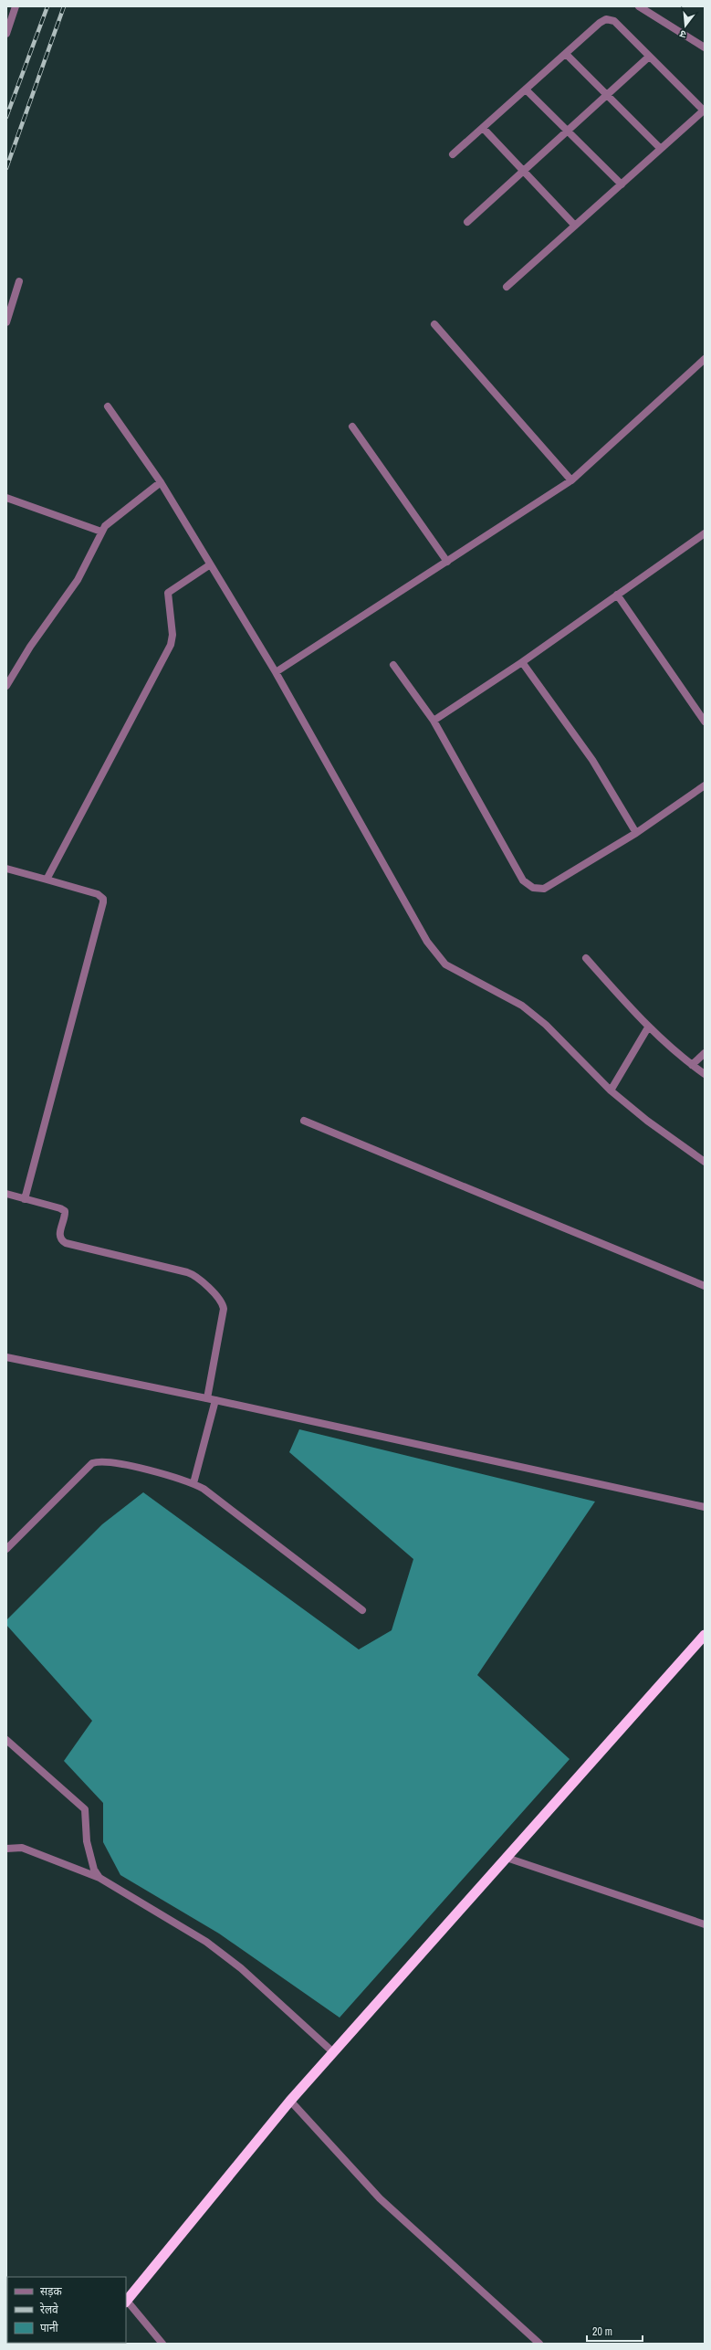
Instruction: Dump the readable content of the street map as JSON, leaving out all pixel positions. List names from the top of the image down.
{
  "legend": ["सड़क", "रेलवे", "पानी"],
  "scale_bar": "20 m",
  "north": "bottom"
}
